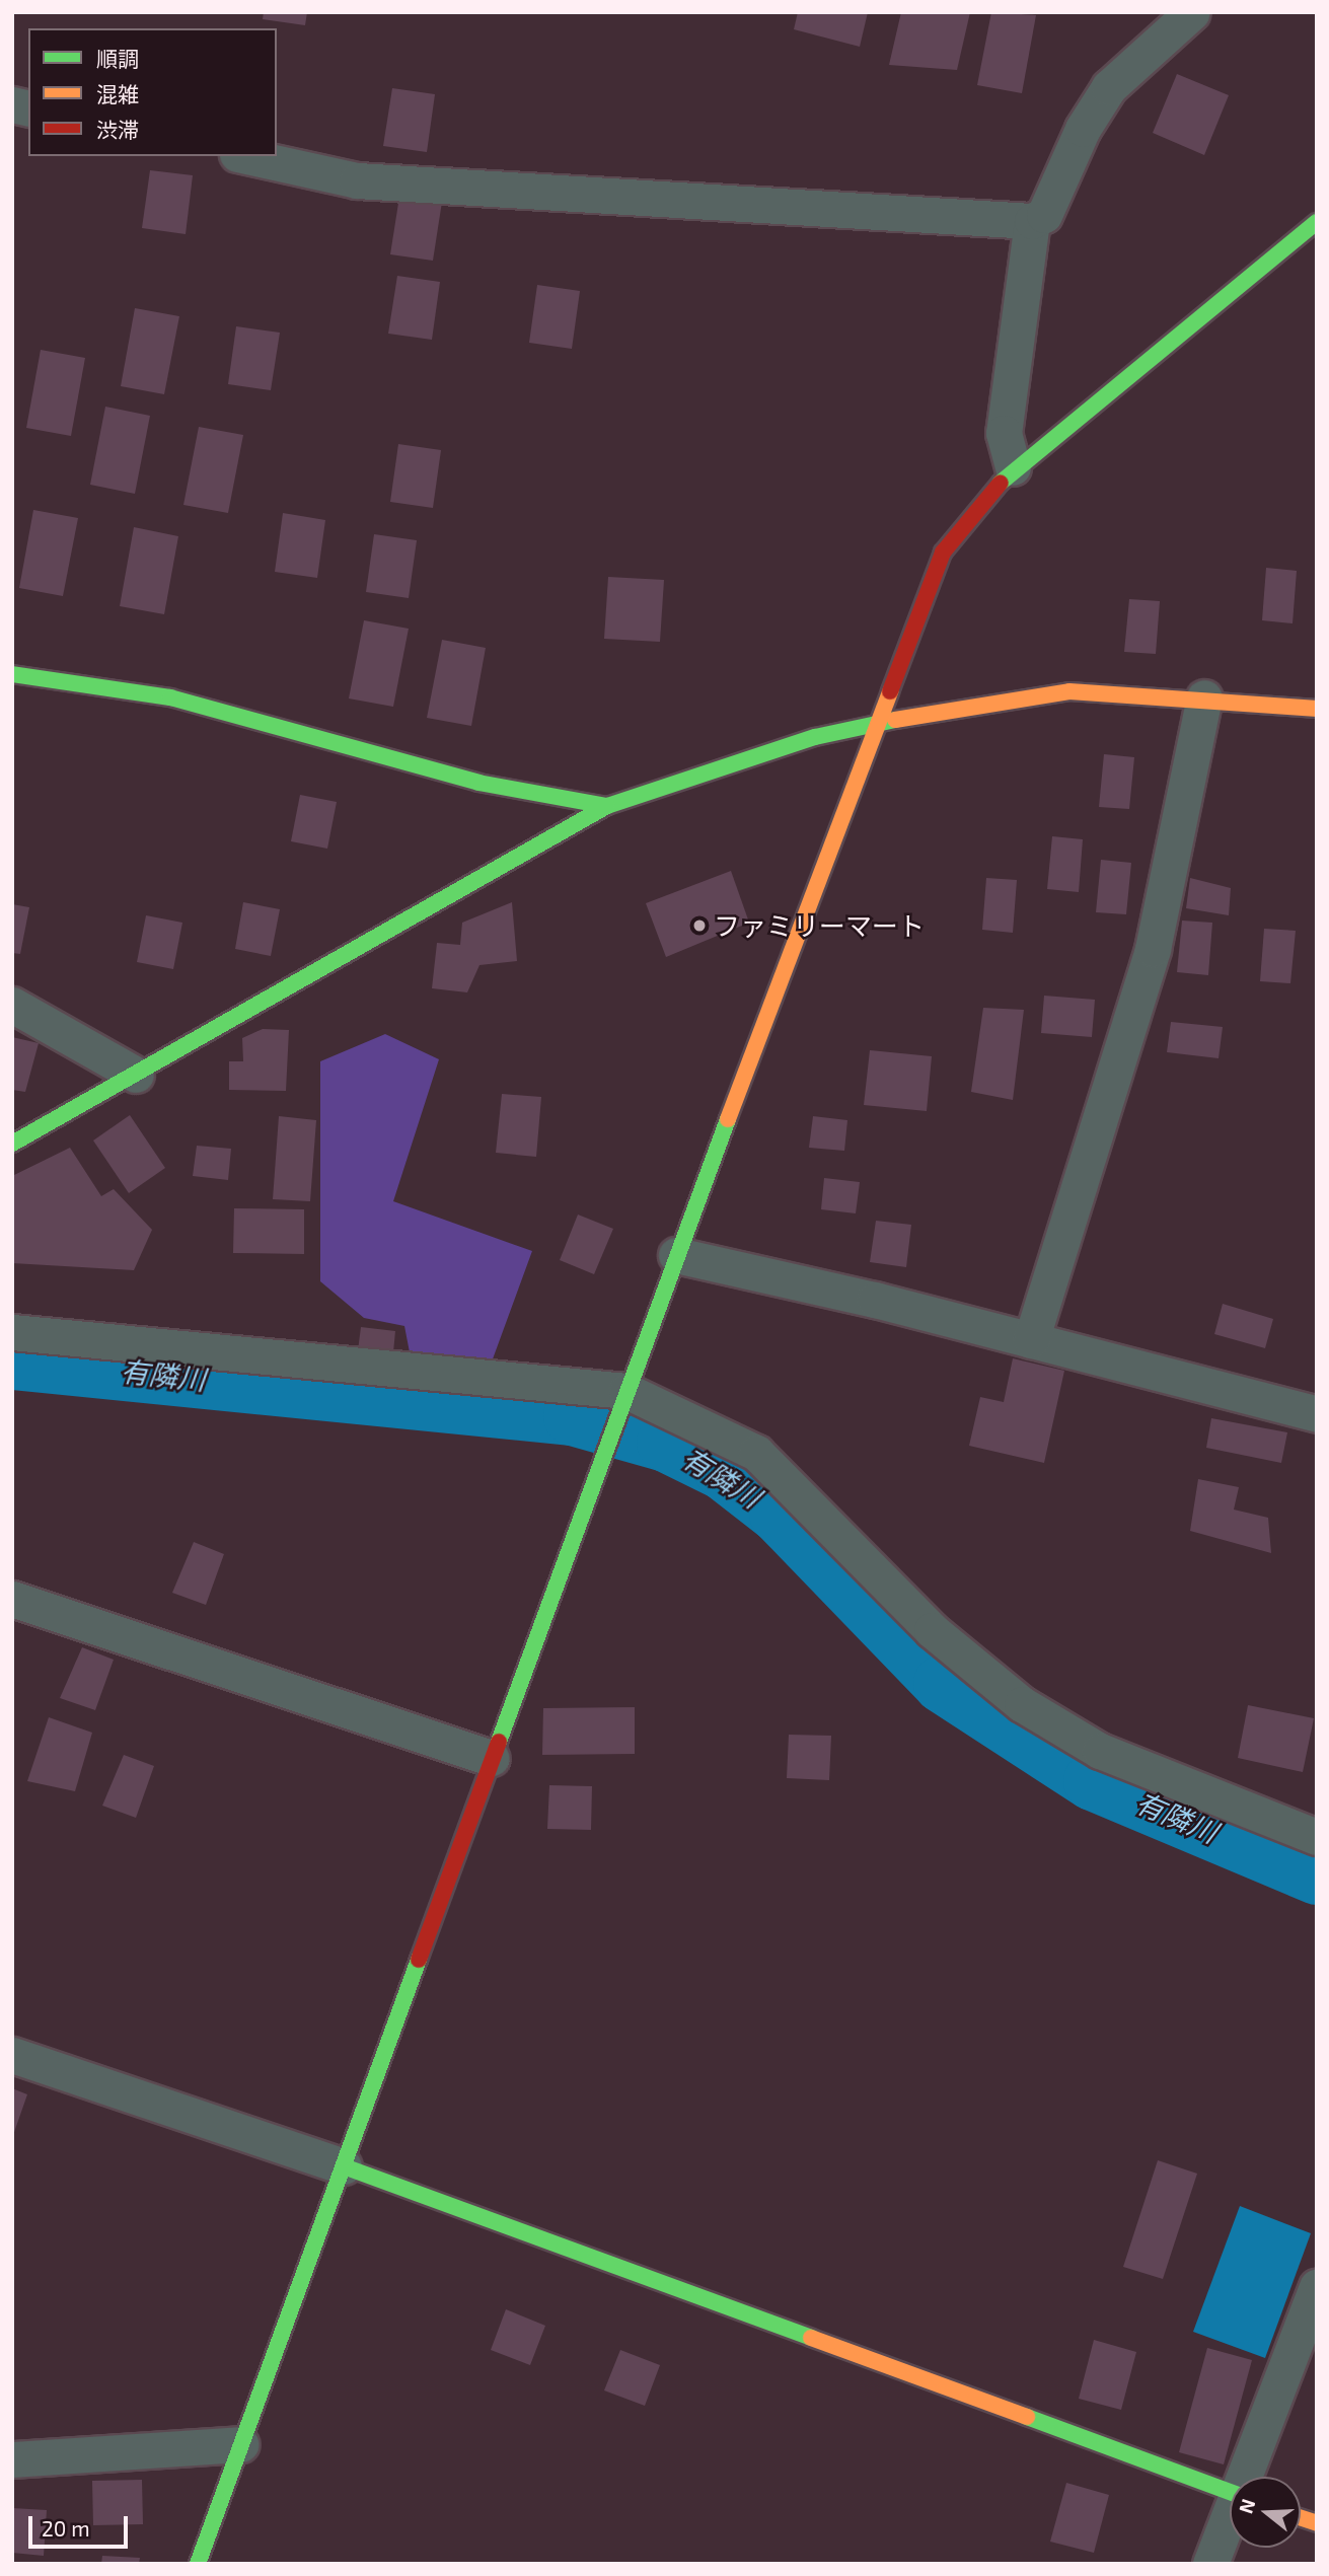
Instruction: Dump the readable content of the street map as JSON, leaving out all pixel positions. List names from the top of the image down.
{
  "water": ["有隣川"],
  "places": ["ファミリーマート"],
  "legend": ["順調", "混雑", "渋滞"],
  "scale_bar": "20 m",
  "north": "left"
}
